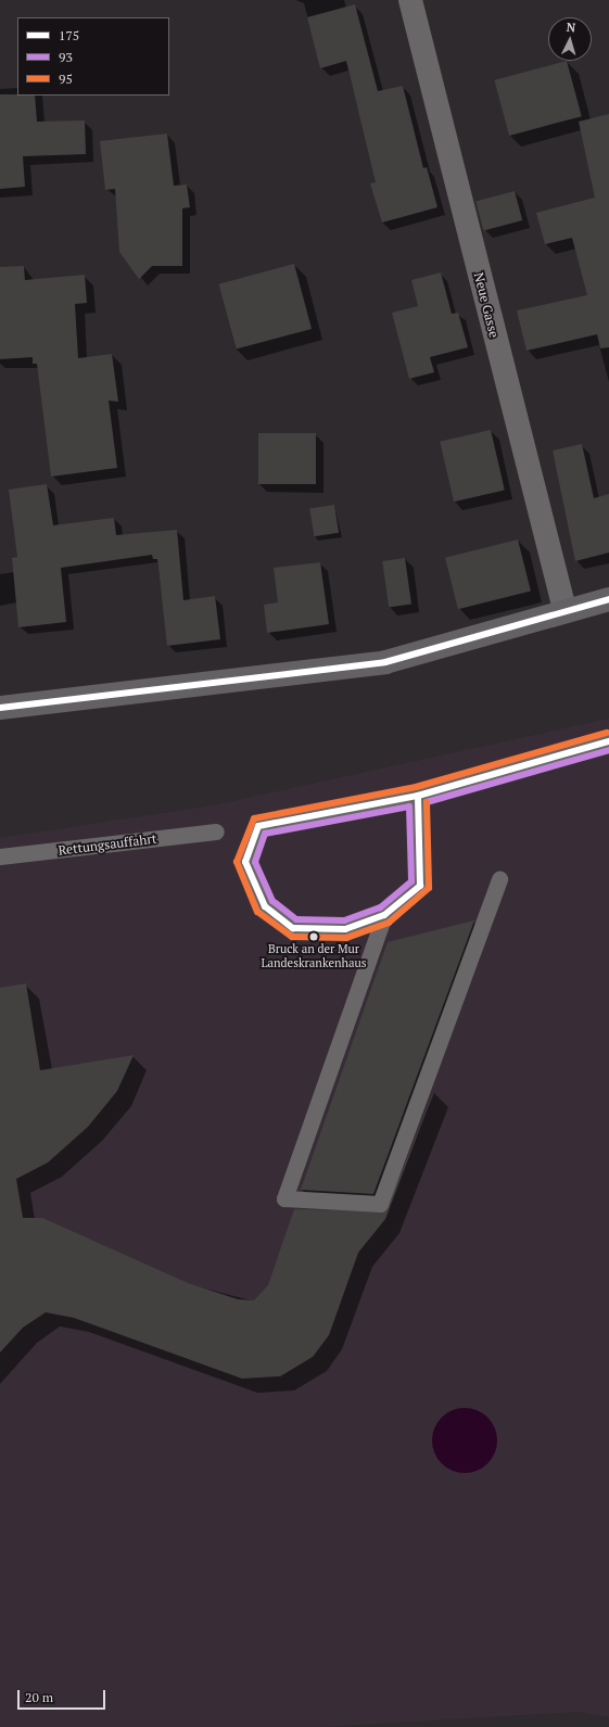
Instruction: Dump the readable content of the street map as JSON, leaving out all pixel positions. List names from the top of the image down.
{
  "streets": {
    "street": ["Neue Gasse"],
    "lane": ["Rettungsauffahrt"]
  },
  "places": ["Bruck an der Mur Landeskrankenhaus"],
  "lines": ["transit line 175", "transit line 95", "transit line 93"],
  "legend": ["175", "93", "95"],
  "scale_bar": "20 m",
  "north": "top"
}
